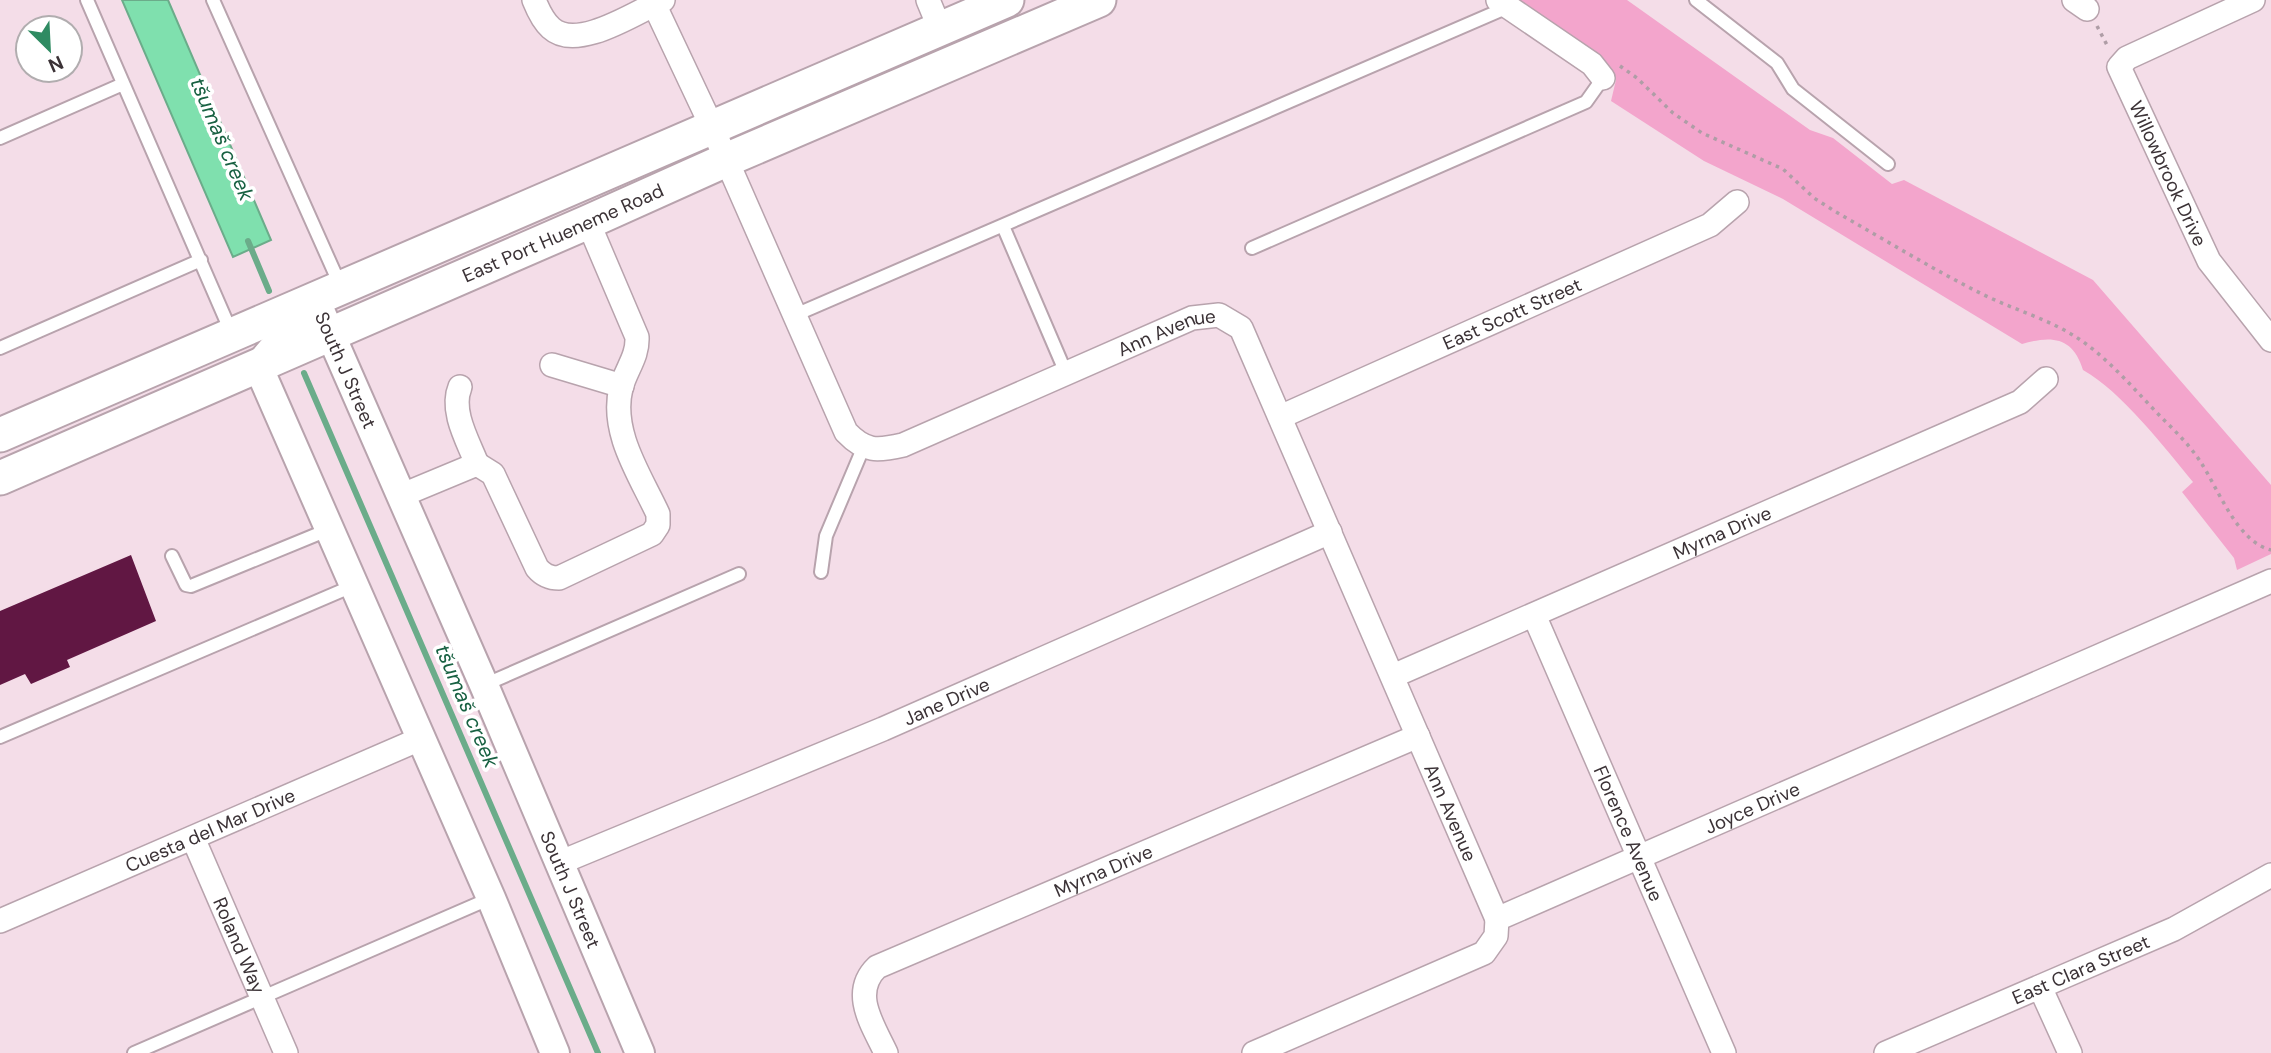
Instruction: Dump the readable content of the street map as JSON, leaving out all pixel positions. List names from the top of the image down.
{
  "streets": {
    "main road": ["East Port Hueneme Road"],
    "street": [
      "Willowbrook Drive",
      "East Scott Street",
      "Ann Avenue",
      "South J Street",
      "Myrna Drive",
      "Jane Drive",
      "Joyce Drive",
      "Cuesta del Mar Drive",
      "Florence Avenue",
      "Roland Way",
      "East Clara Street"
    ]
  },
  "crossings": [
    ["East Port Hueneme Road", "South J Street"],
    ["East Scott Street", "Ann Avenue"],
    ["Ann Avenue", "Myrna Drive"],
    ["Ann Avenue", "Jane Drive"],
    ["Ann Avenue", "Joyce Drive"],
    ["South J Street", "Jane Drive"],
    ["Myrna Drive", "Florence Avenue"],
    ["Joyce Drive", "Florence Avenue"],
    ["Cuesta del Mar Drive", "Roland Way"]
  ],
  "water": ["tšumaš creek"],
  "north": "bottom right"
}
